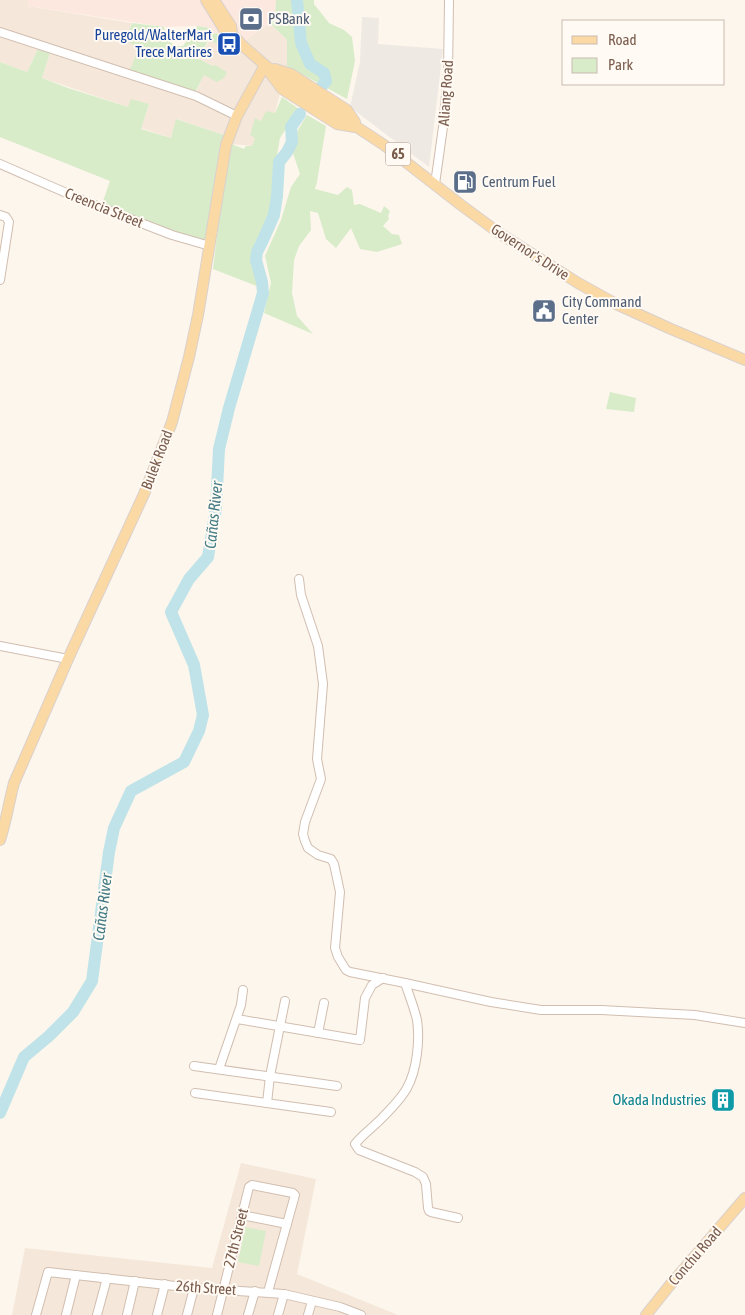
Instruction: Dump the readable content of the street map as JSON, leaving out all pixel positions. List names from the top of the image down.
{
  "streets": {
    "main road": [
      "65",
      "Governor's Drive",
      "Bulek Road",
      "Conchu Road"
    ],
    "street": [
      "Aliang Road",
      "Creencia Street",
      "27th Street",
      "26th Street"
    ]
  },
  "crossings": [
    ["Aliang Road", "Governor's Drive"],
    ["Creencia Street", "Bulek Road"],
    ["Governor's Drive", "Bulek Road"],
    ["27th Street", "26th Street"]
  ],
  "water": ["Cañas River"],
  "places": {
    "bank": ["PSBank"],
    "bus stop": ["Puregold/WalterMart Trece Martires"],
    "fuel station": ["Centrum Fuel"],
    "public building": ["City Command Center"],
    "building": ["Okada Industries"]
  },
  "legend": ["Road", "Park"]
}
